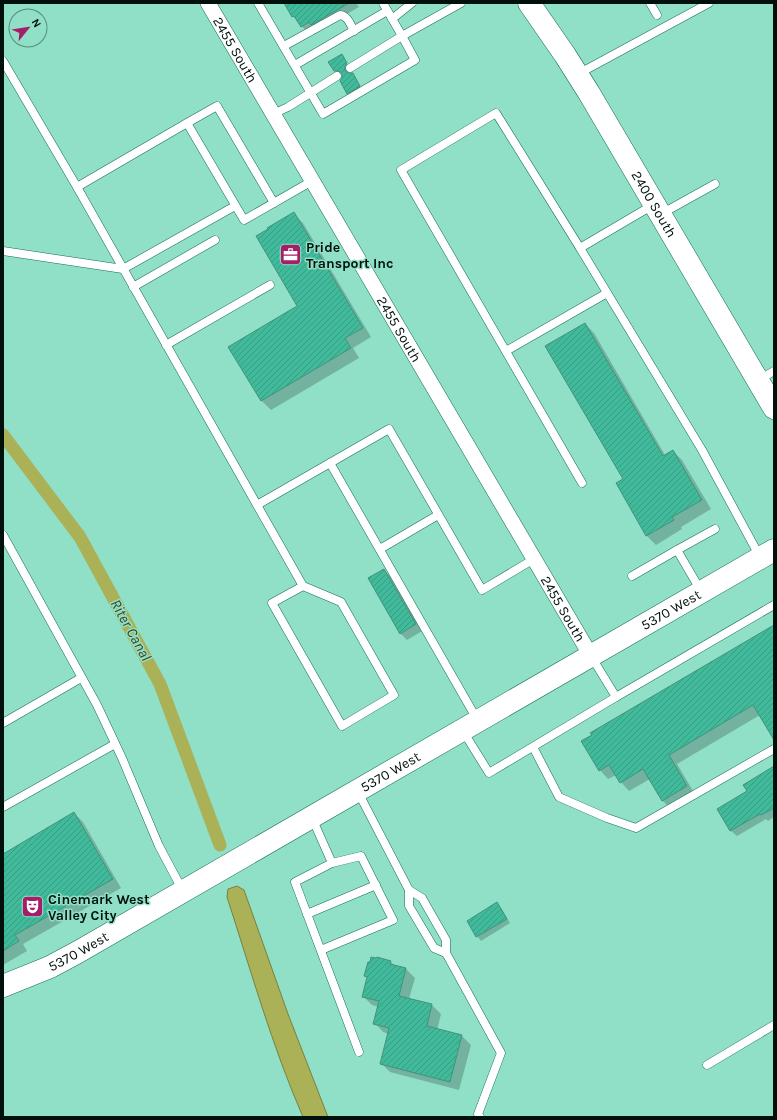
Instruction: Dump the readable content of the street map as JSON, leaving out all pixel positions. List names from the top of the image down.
{
  "streets": {
    "street": ["2455 South", "2400 South", "5370 West"]
  },
  "crossings": [
    ["2455 South", "5370 West"]
  ],
  "water": ["Riter Canal"],
  "places": {
    "office": ["Pride Transport Inc"],
    "theatre": ["Cinemark West Valley City"]
  },
  "north": "top right"
}
